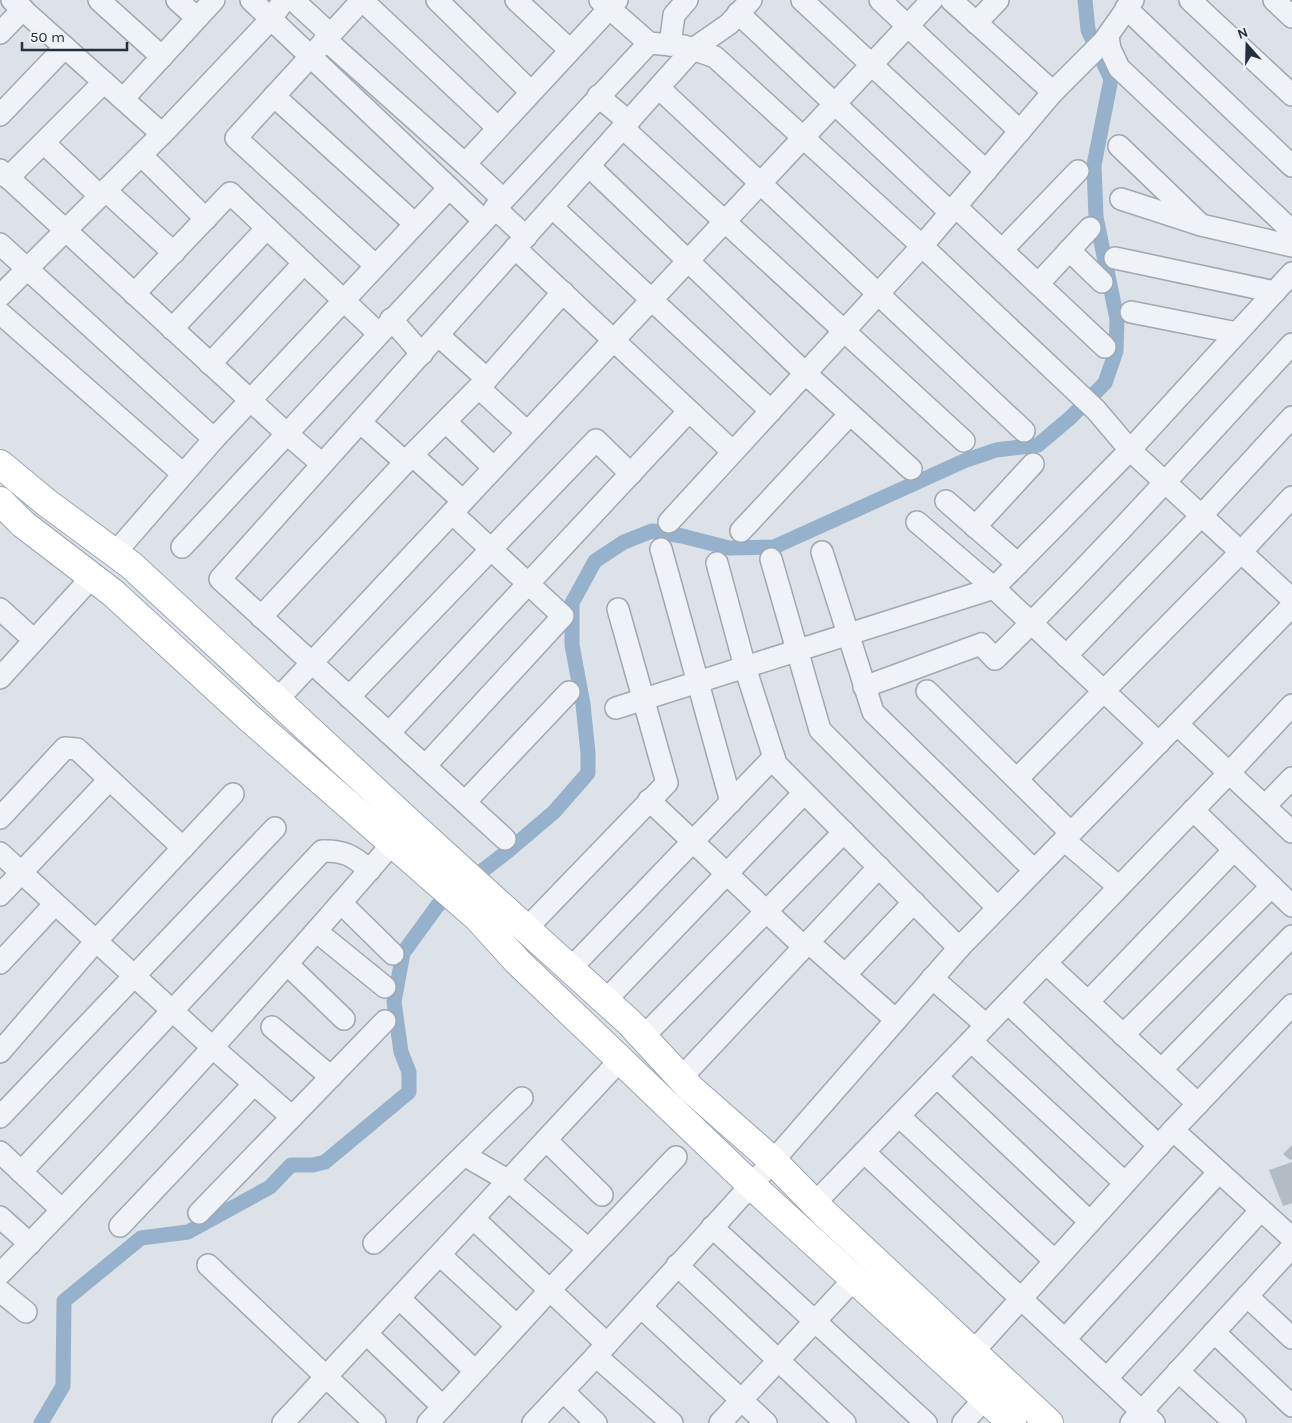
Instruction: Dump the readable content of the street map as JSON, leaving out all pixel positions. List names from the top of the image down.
{
  "scale_bar": "50 m",
  "north": "top"
}
